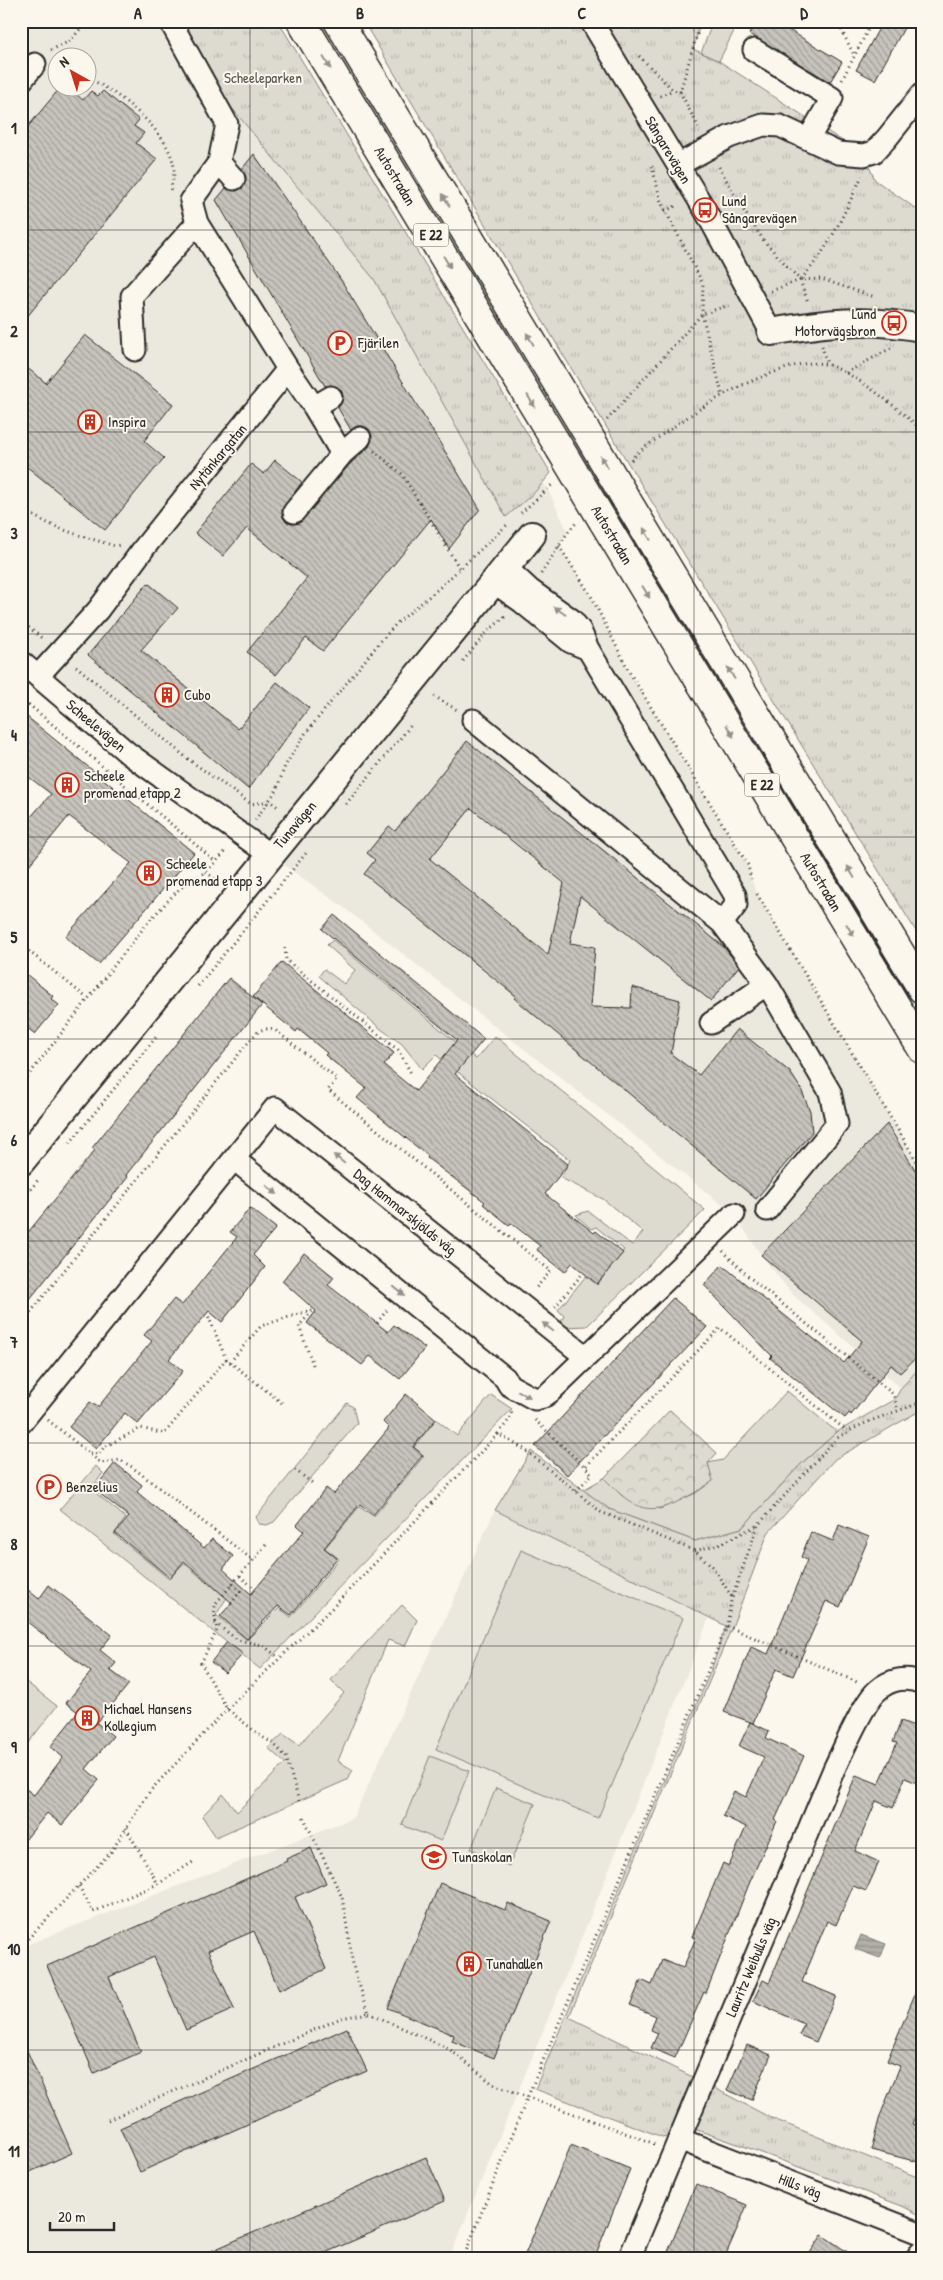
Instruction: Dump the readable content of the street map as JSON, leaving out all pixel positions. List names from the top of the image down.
{
  "streets": {
    "highway": ["Autostradan", "E 22"],
    "main road": ["Tunavägen"],
    "street": [
      "Sångarevägen",
      "Nytänkargatan",
      "Scheelevägen",
      "Dag Hammarskjölds väg",
      "Lauritz Weibulls väg",
      "Hills väg"
    ]
  },
  "crossings": [
    ["Nytänkargatan", "Scheelevägen"],
    ["Scheelevägen", "Tunavägen"],
    ["Lauritz Weibulls väg", "Hills väg"]
  ],
  "one_way": ["Dag Hammarskjölds väg"],
  "parks": ["Scheeleparken"],
  "places": {
    "bus stop": ["Lund Sångarevägen", "Lund Motorvägsbron"],
    "parking": ["Fjärilen", "Benzelius"],
    "building": [
      "Inspira",
      "Cubo",
      "Scheele promenad etapp 2",
      "Scheele promenad etapp 3",
      "Michael Hansens Kollegium",
      "Tunahallen"
    ],
    "school or university": ["Tunaskolan"]
  },
  "scale_bar": "20 m",
  "north": "top left",
  "grid": {
    "columns": [
      "A",
      "B",
      "C",
      "D"
    ],
    "rows": [
      "1",
      "2",
      "3",
      "4",
      "5",
      "6",
      "7",
      "8",
      "9",
      "10",
      "11"
    ]
  }
}
